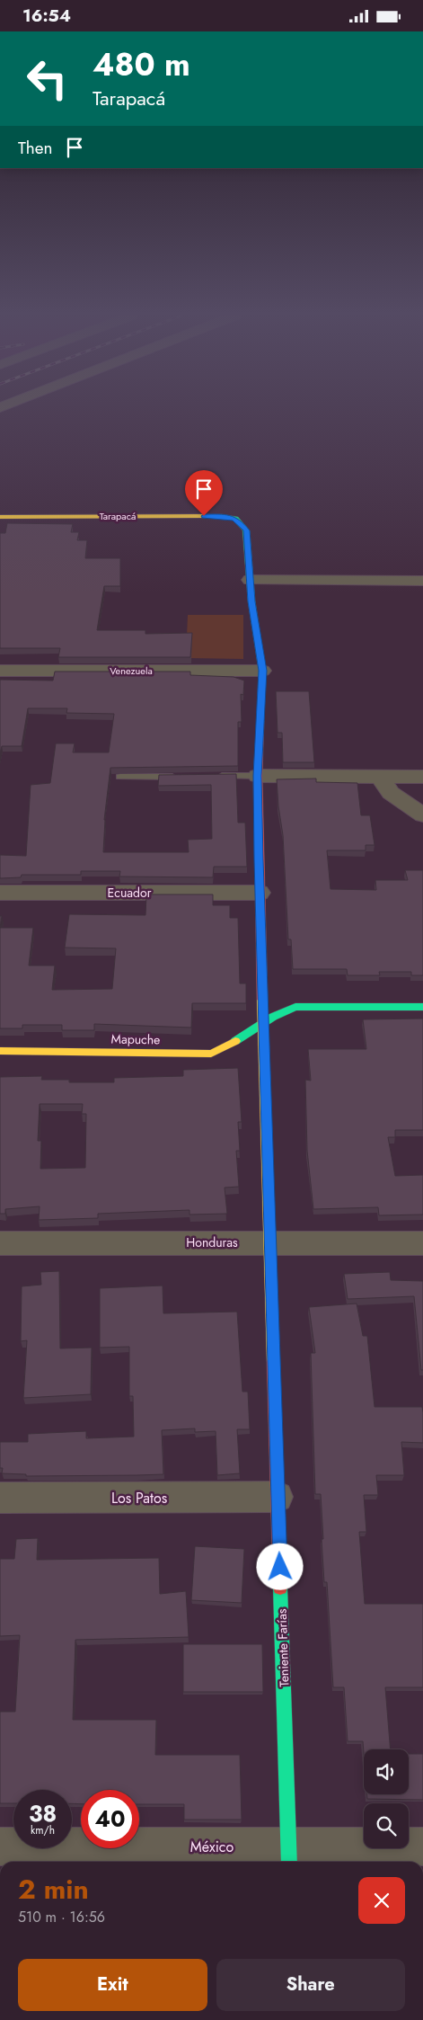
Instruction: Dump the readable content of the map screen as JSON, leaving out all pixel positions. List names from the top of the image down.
{
  "streets": {
    "street": [
      "Tarapacá",
      "Venezuela",
      "Ecuador",
      "Mapuche",
      "Honduras",
      "Los Patos",
      "Teniente Farías",
      "México"
    ]
  },
  "crossings": [
    ["Tarapacá", "Teniente Farías"],
    ["Venezuela", "Teniente Farías"],
    ["Ecuador", "Teniente Farías"],
    ["Mapuche", "Teniente Farías"],
    ["Honduras", "Teniente Farías"],
    ["Los Patos", "Teniente Farías"],
    ["Teniente Farías", "México"]
  ],
  "page": {
    "status": "16:54",
    "turn": ["480 m", "Tarapacá"],
    "then": "Then",
    "speed": "38 km/h",
    "limit": "40",
    "heading": ["2 min", "510 m · 16:56"],
    "buttons": ["Exit", "Share"]
  }
}
